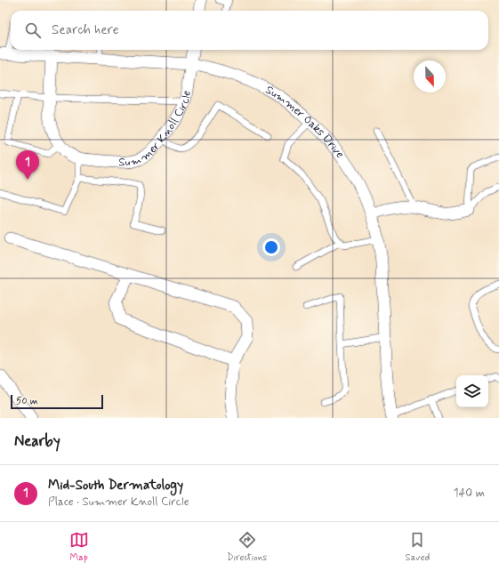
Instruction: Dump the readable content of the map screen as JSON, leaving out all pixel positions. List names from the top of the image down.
{
  "streets": {
    "street": ["Summer Knoll Circle", "Summer Oaks Drive"]
  },
  "crossings": [
    ["Summer Knoll Circle", "Summer Oaks Drive"]
  ],
  "scale_bar": "50 m",
  "north": "bottom",
  "page": {
    "search": "Search here",
    "pins": "1",
    "scale": "50 m",
    "heading": "Nearby",
    "list": [
      {
        "mark": "1",
        "name": "Mid-South Dermatology",
        "note": "Place · Summer Knoll Circle",
        "value": "140 m"
      }
    ],
    "nav": ["Map", "Directions", "Saved"]
  }
}
